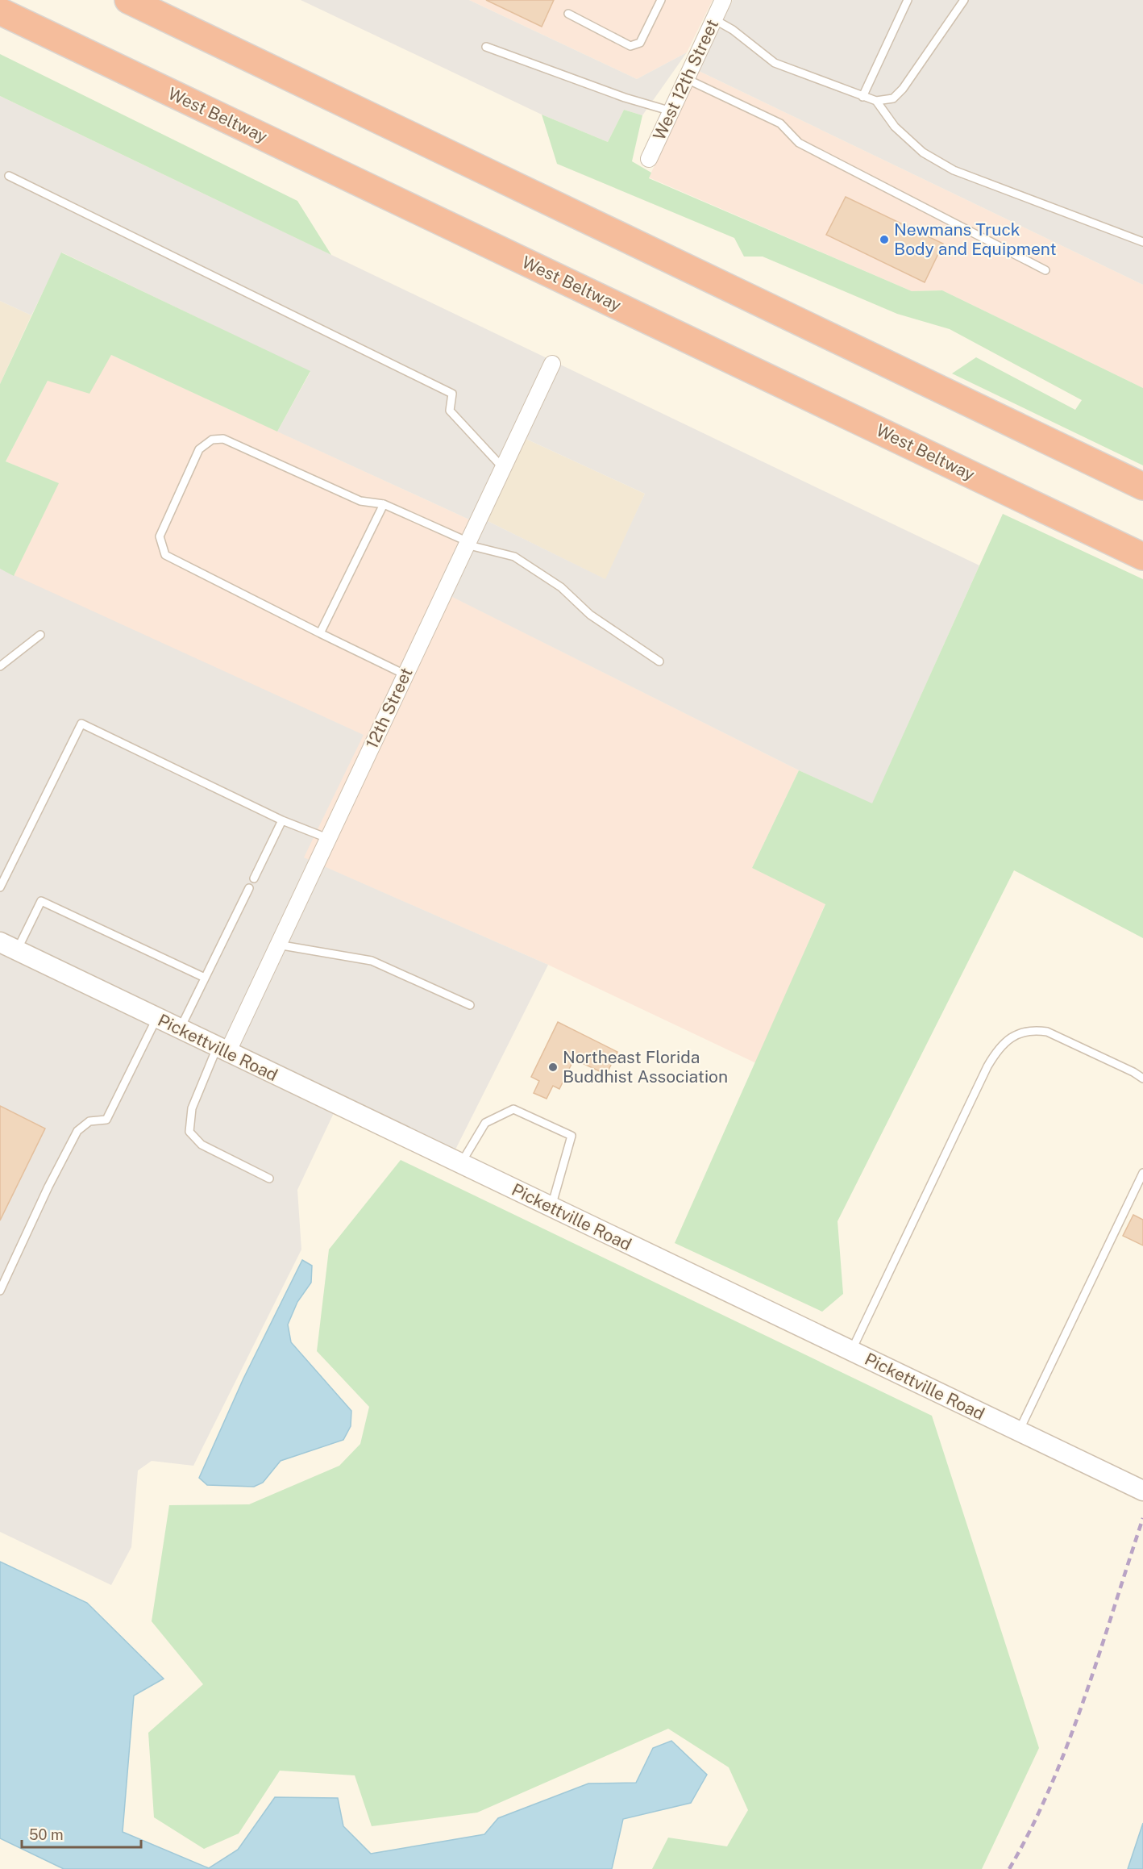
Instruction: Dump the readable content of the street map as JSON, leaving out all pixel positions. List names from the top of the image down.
{
  "streets": {
    "highway": ["West Beltway"],
    "street": ["West 12th Street", "12th Street", "Pickettville Road"]
  },
  "crossings": [
    ["12th Street", "Pickettville Road"]
  ],
  "places": ["Newmans Truck Body and Equipment", "Northeast Florida Buddhist Association"],
  "scale_bar": "50 m"
}
